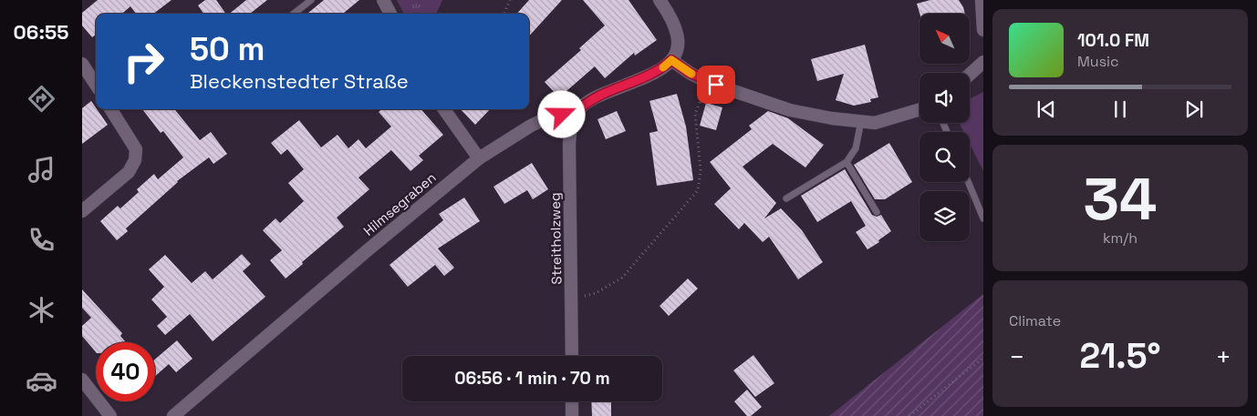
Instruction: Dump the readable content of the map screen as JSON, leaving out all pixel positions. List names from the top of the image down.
{
  "streets": {
    "street": ["Hilmsegraben", "Streitholzweg"]
  },
  "crossings": [
    ["Hilmsegraben", "Streitholzweg"]
  ],
  "north": "top left",
  "page": {
    "tabs": "06:55",
    "turn": ["50 m", "Bleckenstedter Straße"],
    "song": ["101.0 FM", "Music"],
    "tile": [
      ["34", "km/h"],
      "Climate"
    ],
    "heat": ["−", "21.5°", "+"],
    "limit": "40",
    "trip": "06:56 · 1 min · 70 m"
  }
}
